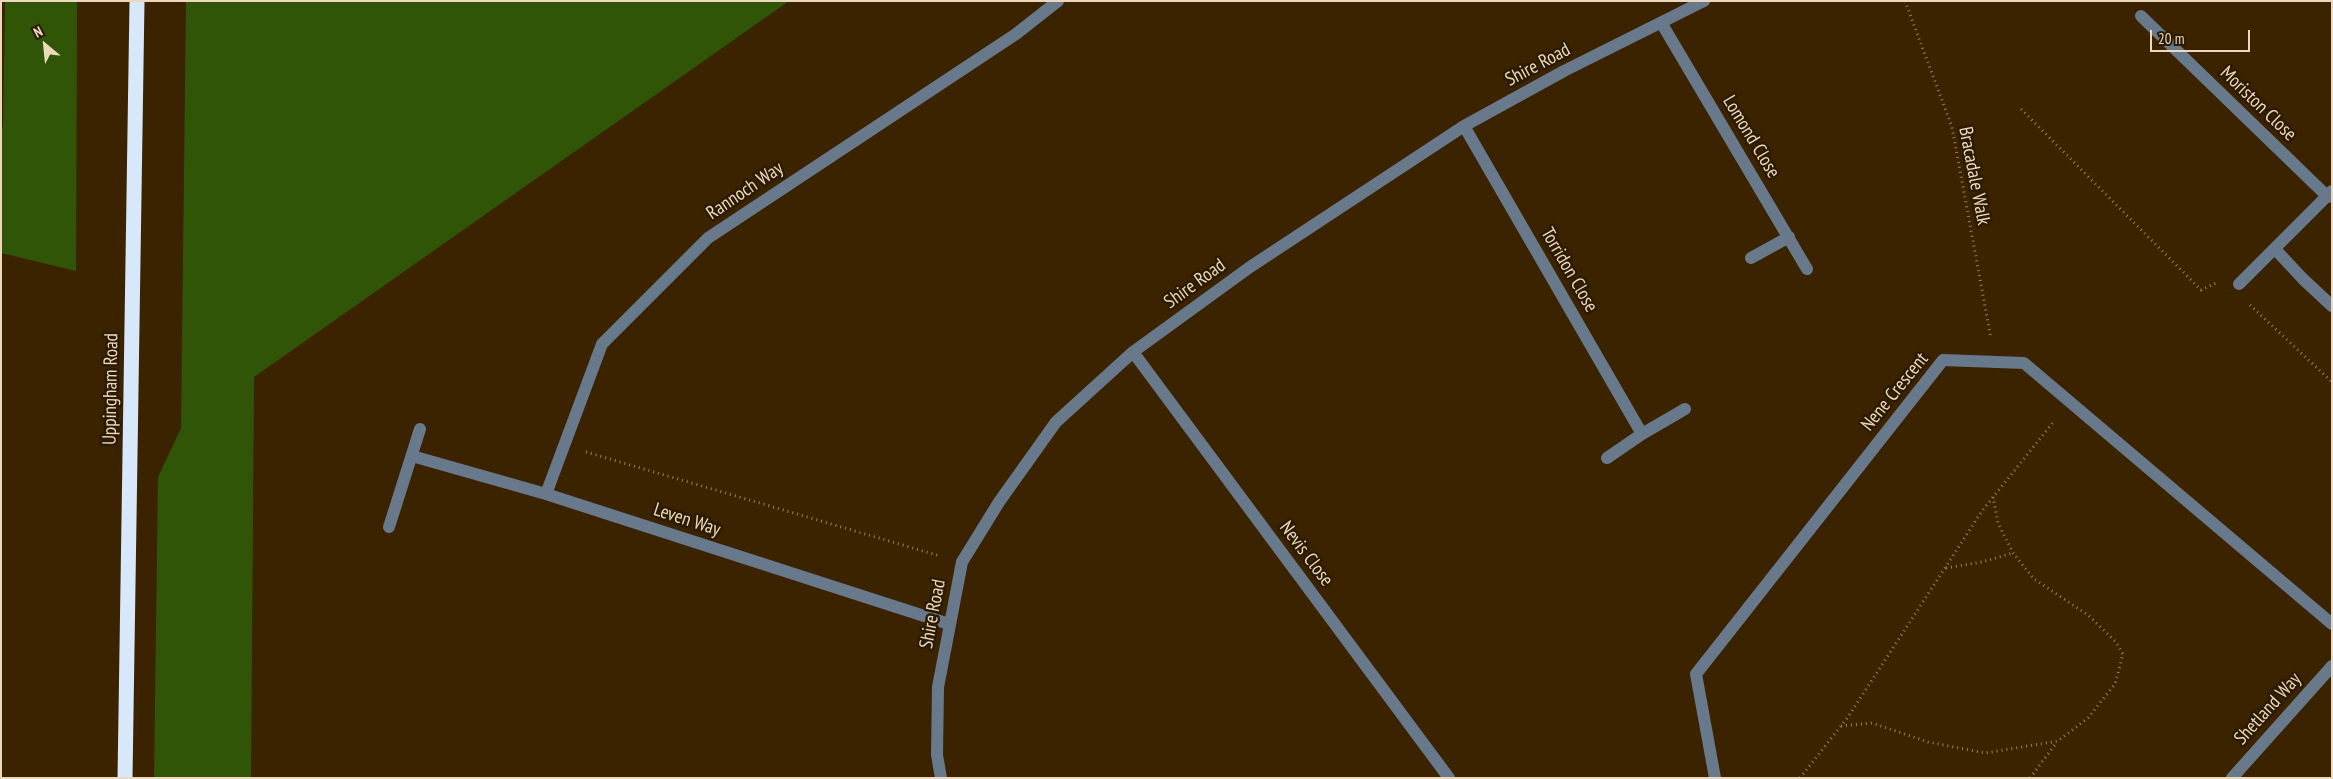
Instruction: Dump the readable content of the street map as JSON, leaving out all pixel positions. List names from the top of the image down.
{
  "streets": {
    "highway": ["Uppingham Road"],
    "street": [
      "Shire Road",
      "Moriston Close",
      "Lomond Close",
      "Rannoch Way",
      "Torridon Close",
      "Nene Crescent",
      "Leven Way",
      "Nevis Close",
      "Shetland Way"
    ],
    "path": ["Bracadale Walk"]
  },
  "crossings": [
    ["Shire Road", "Lomond Close"],
    ["Shire Road", "Torridon Close"],
    ["Shire Road", "Leven Way"],
    ["Shire Road", "Nevis Close"],
    ["Bracadale Walk", "Nene Crescent"],
    ["Rannoch Way", "Leven Way"]
  ],
  "scale_bar": "20 m",
  "north": "top left"
}
